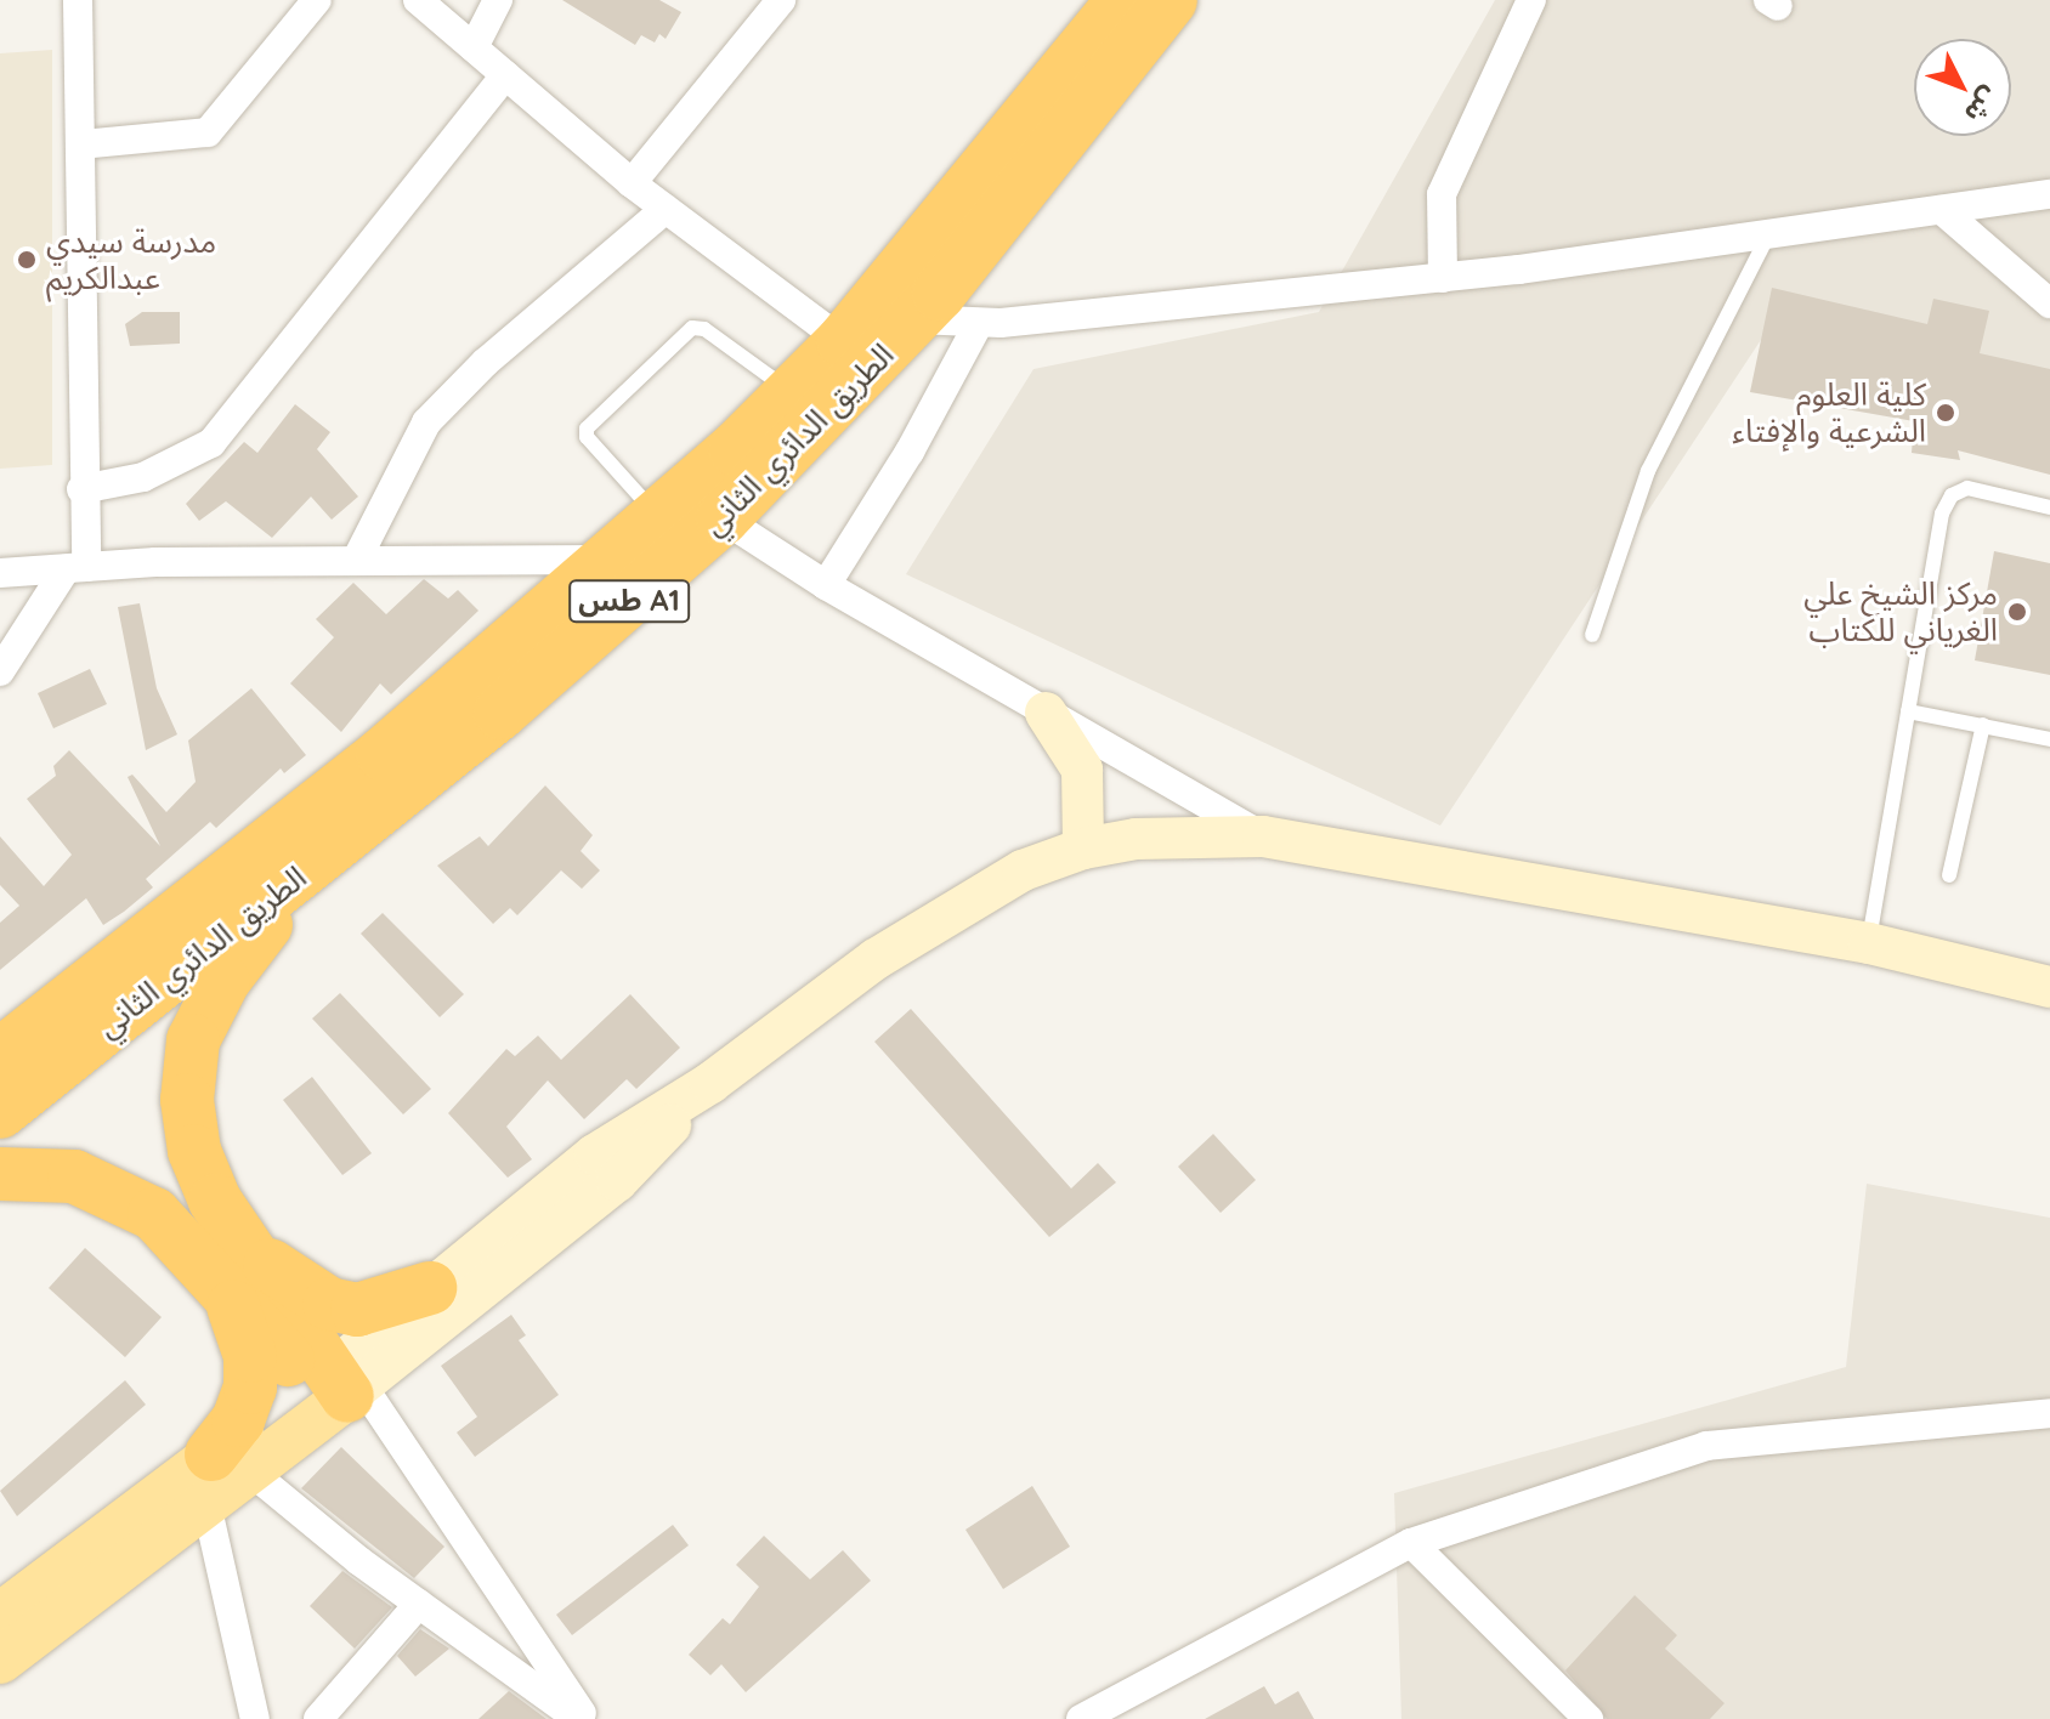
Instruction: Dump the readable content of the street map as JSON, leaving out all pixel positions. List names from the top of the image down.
{
  "streets": {
    "highway": ["الطريق الدائري الثاني", "طس A1"]
  },
  "places": ["مدرسة سيدي عبدالكريم", "كلية العلوم الشرعية والإفتاء", "مركز الشيخ علي الغرياني للكتاب"],
  "north": "bottom right"
}
